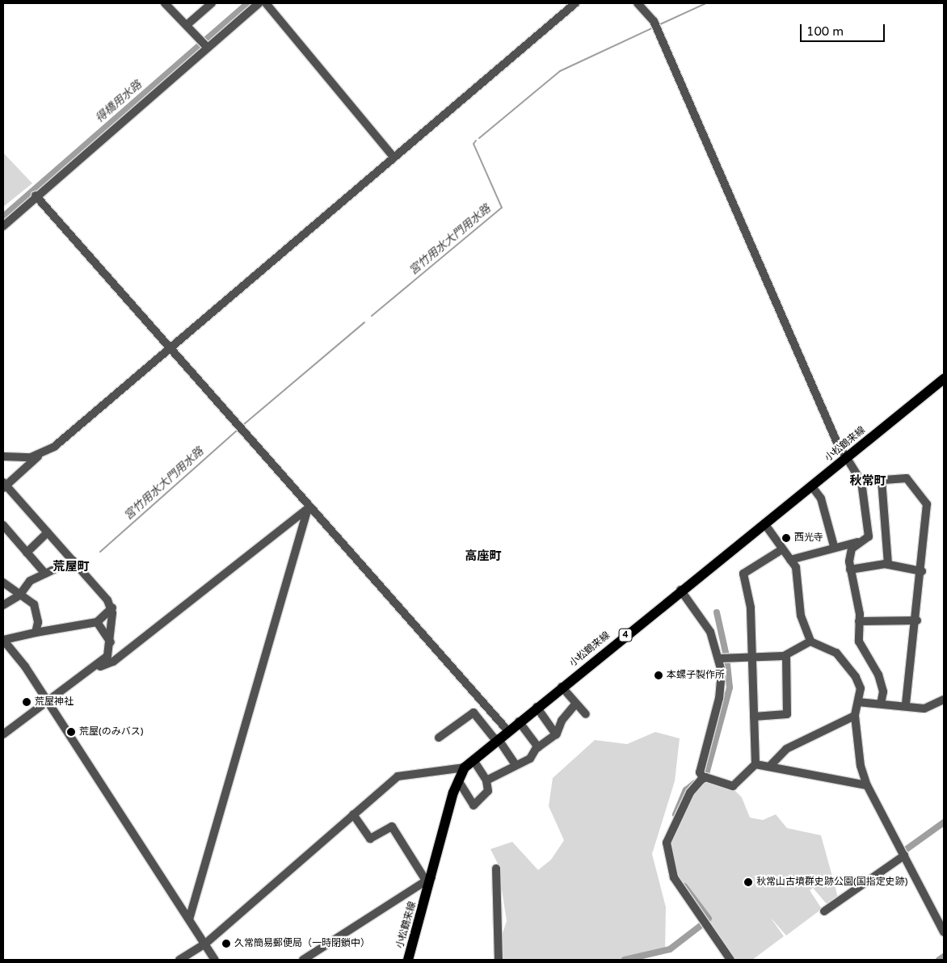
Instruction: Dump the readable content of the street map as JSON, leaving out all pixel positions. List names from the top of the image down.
{
  "streets": {
    "main road": ["小松鶴来線", "4"]
  },
  "districts": ["秋常町", "高座町", "荒屋町"],
  "water": ["得橋用水路", "宮竹用水大門用水路"],
  "places": [
    "西光寺",
    "本螺子製作所",
    "荒屋神社",
    "荒屋(のみバス)",
    "秋常山古墳群史跡公園(国指定史跡)",
    "久常簡易郵便局（一時閉鎖中）"
  ],
  "scale_bar": "100 m"
}
